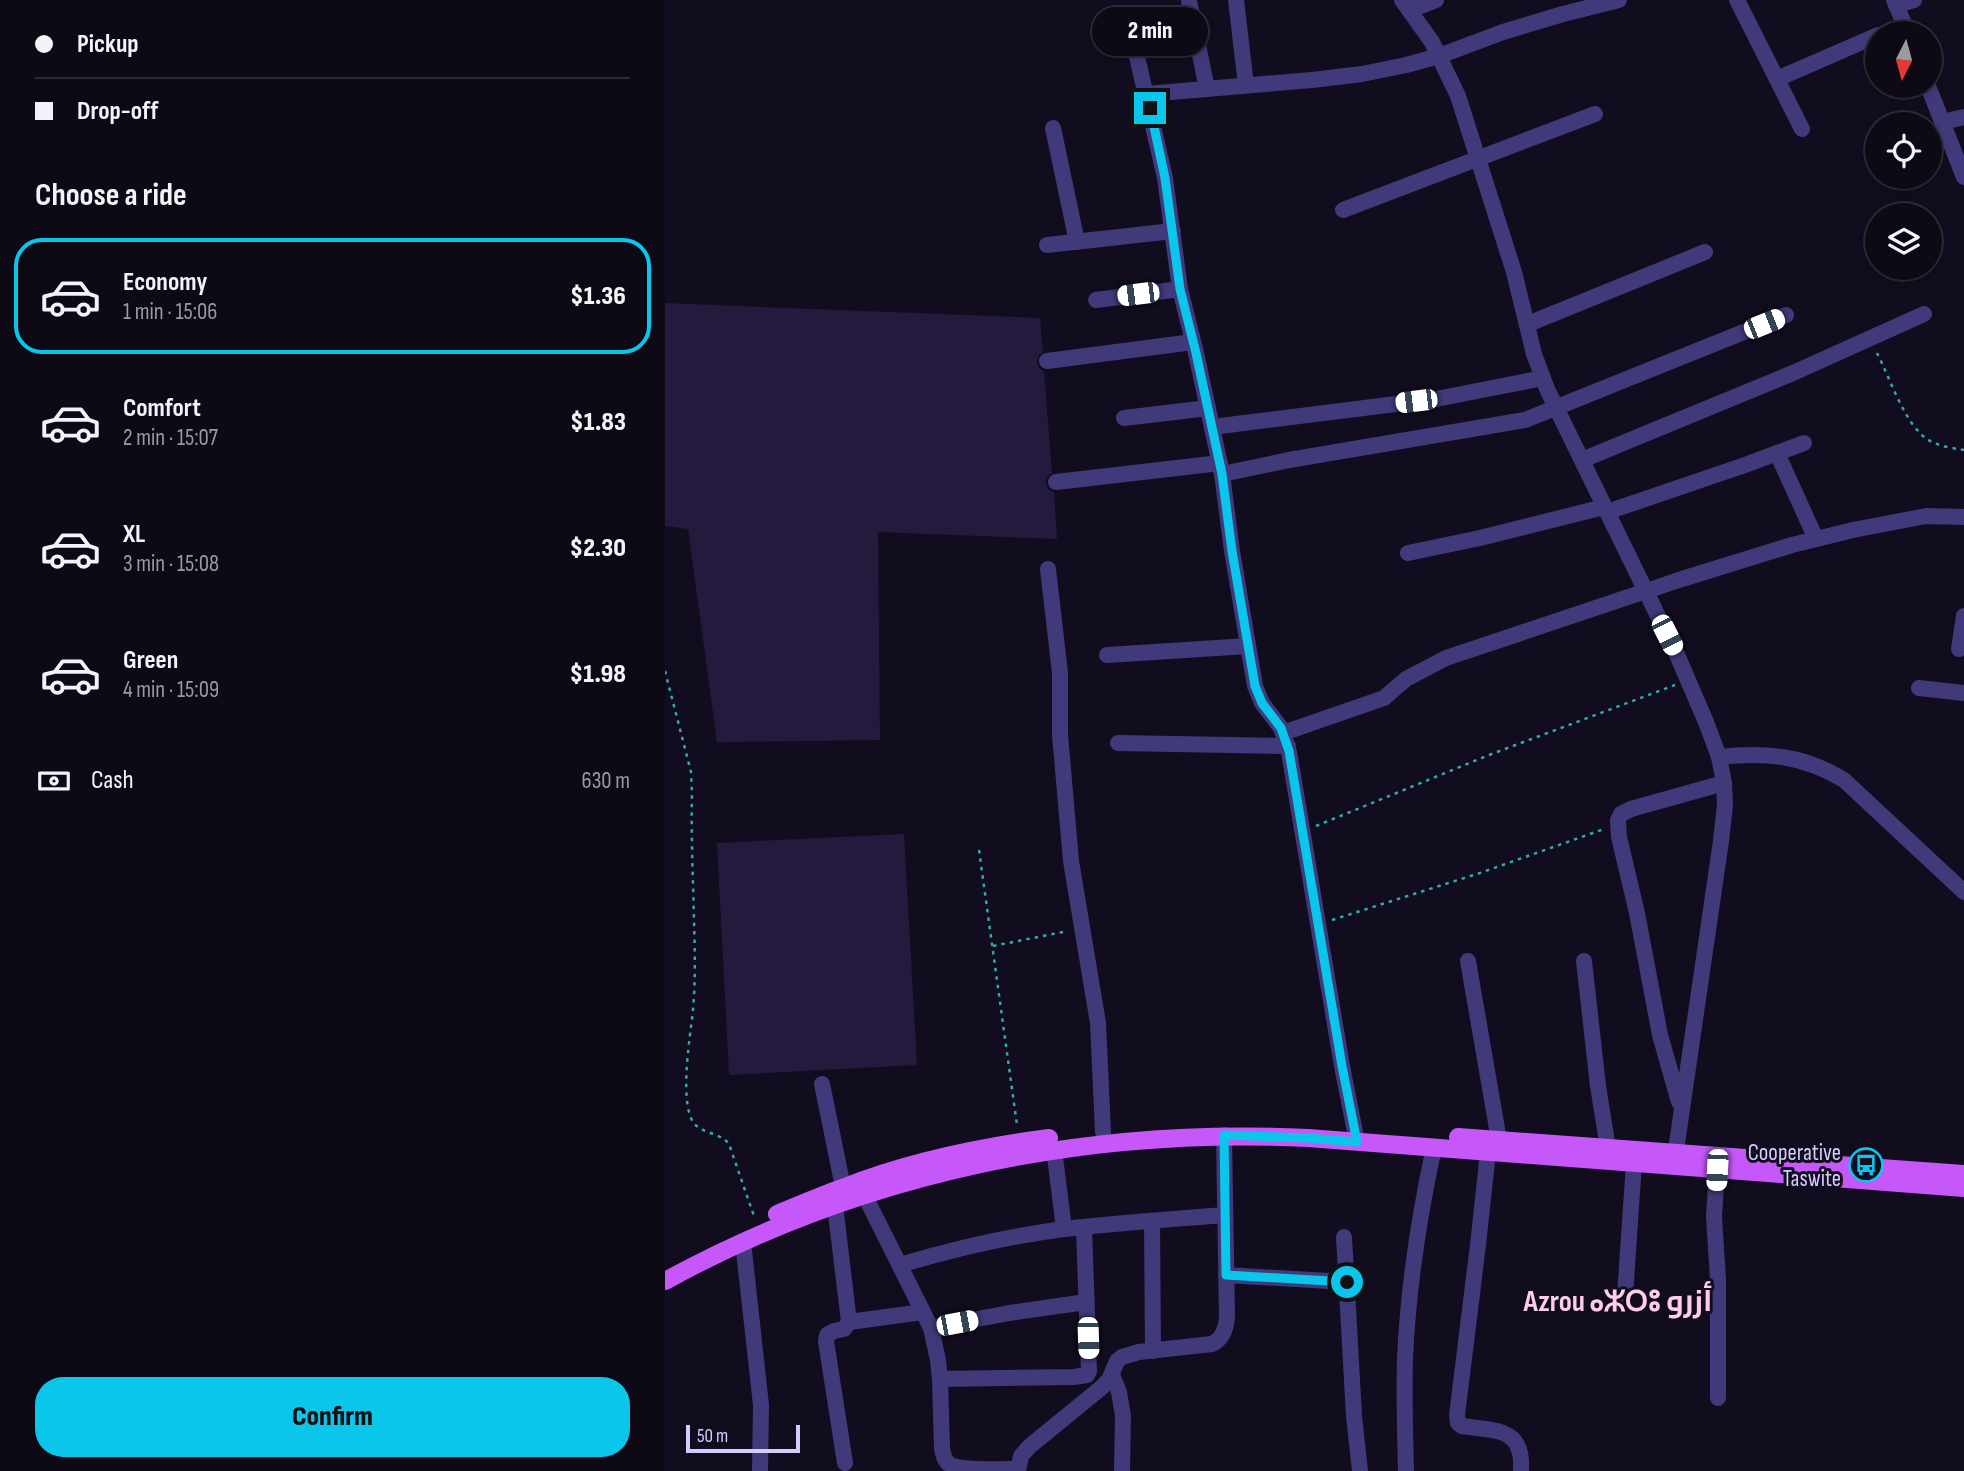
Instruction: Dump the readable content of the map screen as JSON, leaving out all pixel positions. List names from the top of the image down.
{
  "districts": ["Azrou ⴰⵣⵔⵓ أزرو"],
  "places": {
    "bus stop": ["Cooperative Taswite"]
  },
  "scale_bar": "50 m",
  "north": "bottom",
  "page": {
    "banner": ["Pickup", "Drop-off"],
    "bubble": "2 min",
    "heading": "Choose a ride",
    "list": [
      {
        "name": "Economy",
        "note": "1 min · 15:06",
        "value": "$1.36"
      },
      {
        "name": "Comfort",
        "note": "2 min · 15:07",
        "value": "$1.83"
      },
      {
        "name": "XL",
        "note": "3 min · 15:08",
        "value": "$2.30"
      },
      {
        "name": "Green",
        "note": "4 min · 15:09",
        "value": "$1.98"
      }
    ],
    "pay": ["Cash", "630 m"],
    "buttons": "Confirm",
    "scale": "50 m"
  }
}
